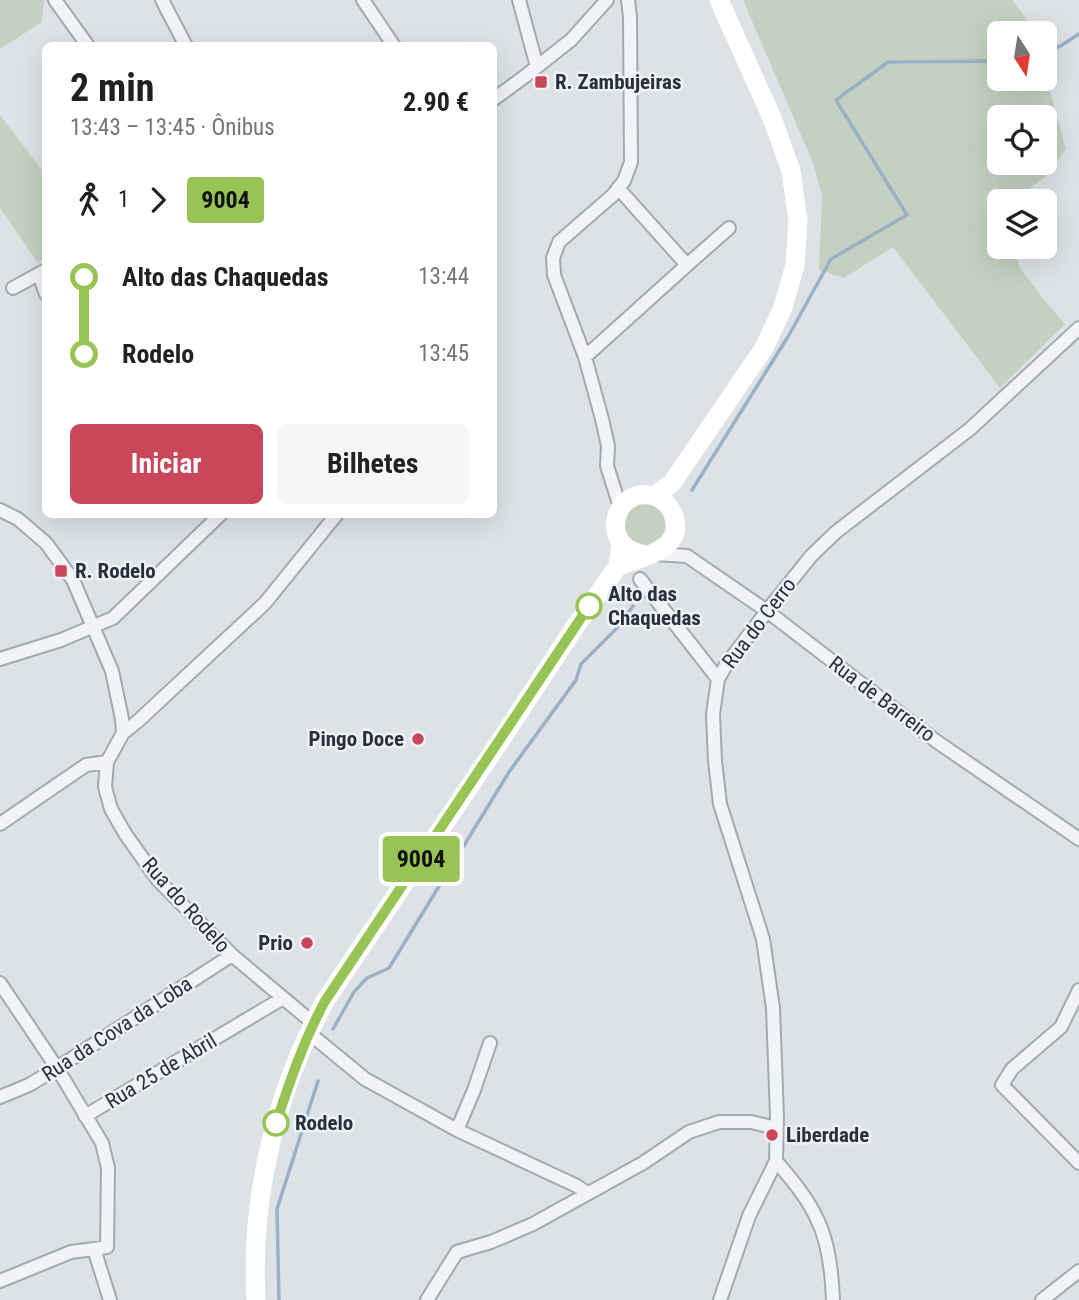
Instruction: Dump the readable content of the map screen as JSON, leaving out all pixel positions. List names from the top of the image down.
{
  "streets": {
    "street": [
      "Rua do Cerro",
      "Rua de Barreiro",
      "Rua do Rodelo",
      "Rua da Cova da Loba",
      "Rua 25 de Abril"
    ]
  },
  "crossings": [
    ["Rua do Cerro", "Rua de Barreiro"],
    ["Rua do Rodelo", "Rua da Cova da Loba"],
    ["Rua do Rodelo", "Rua 25 de Abril"],
    ["Rua da Cova da Loba", "Rua 25 de Abril"]
  ],
  "places": {
    "transit": ["R. Zambujeiras", "R. Rodelo"],
    "other": [
      "Alto das Chaquedas",
      "Pingo Doce",
      "Prio",
      "Rodelo",
      "Liberdade"
    ]
  },
  "lines": ["bus line 9004"],
  "north": "bottom",
  "page": {
    "on_map": "9004",
    "heading": ["2 min", "13:43 – 13:45 · Ônibus", "2.90 €"],
    "legs": ["1", "9004"],
    "list": [
      {
        "name": "Alto das Chaquedas",
        "value": "13:44"
      },
      {
        "name": "Rodelo",
        "value": "13:45"
      }
    ],
    "buttons": ["Iniciar", "Bilhetes"]
  }
}
